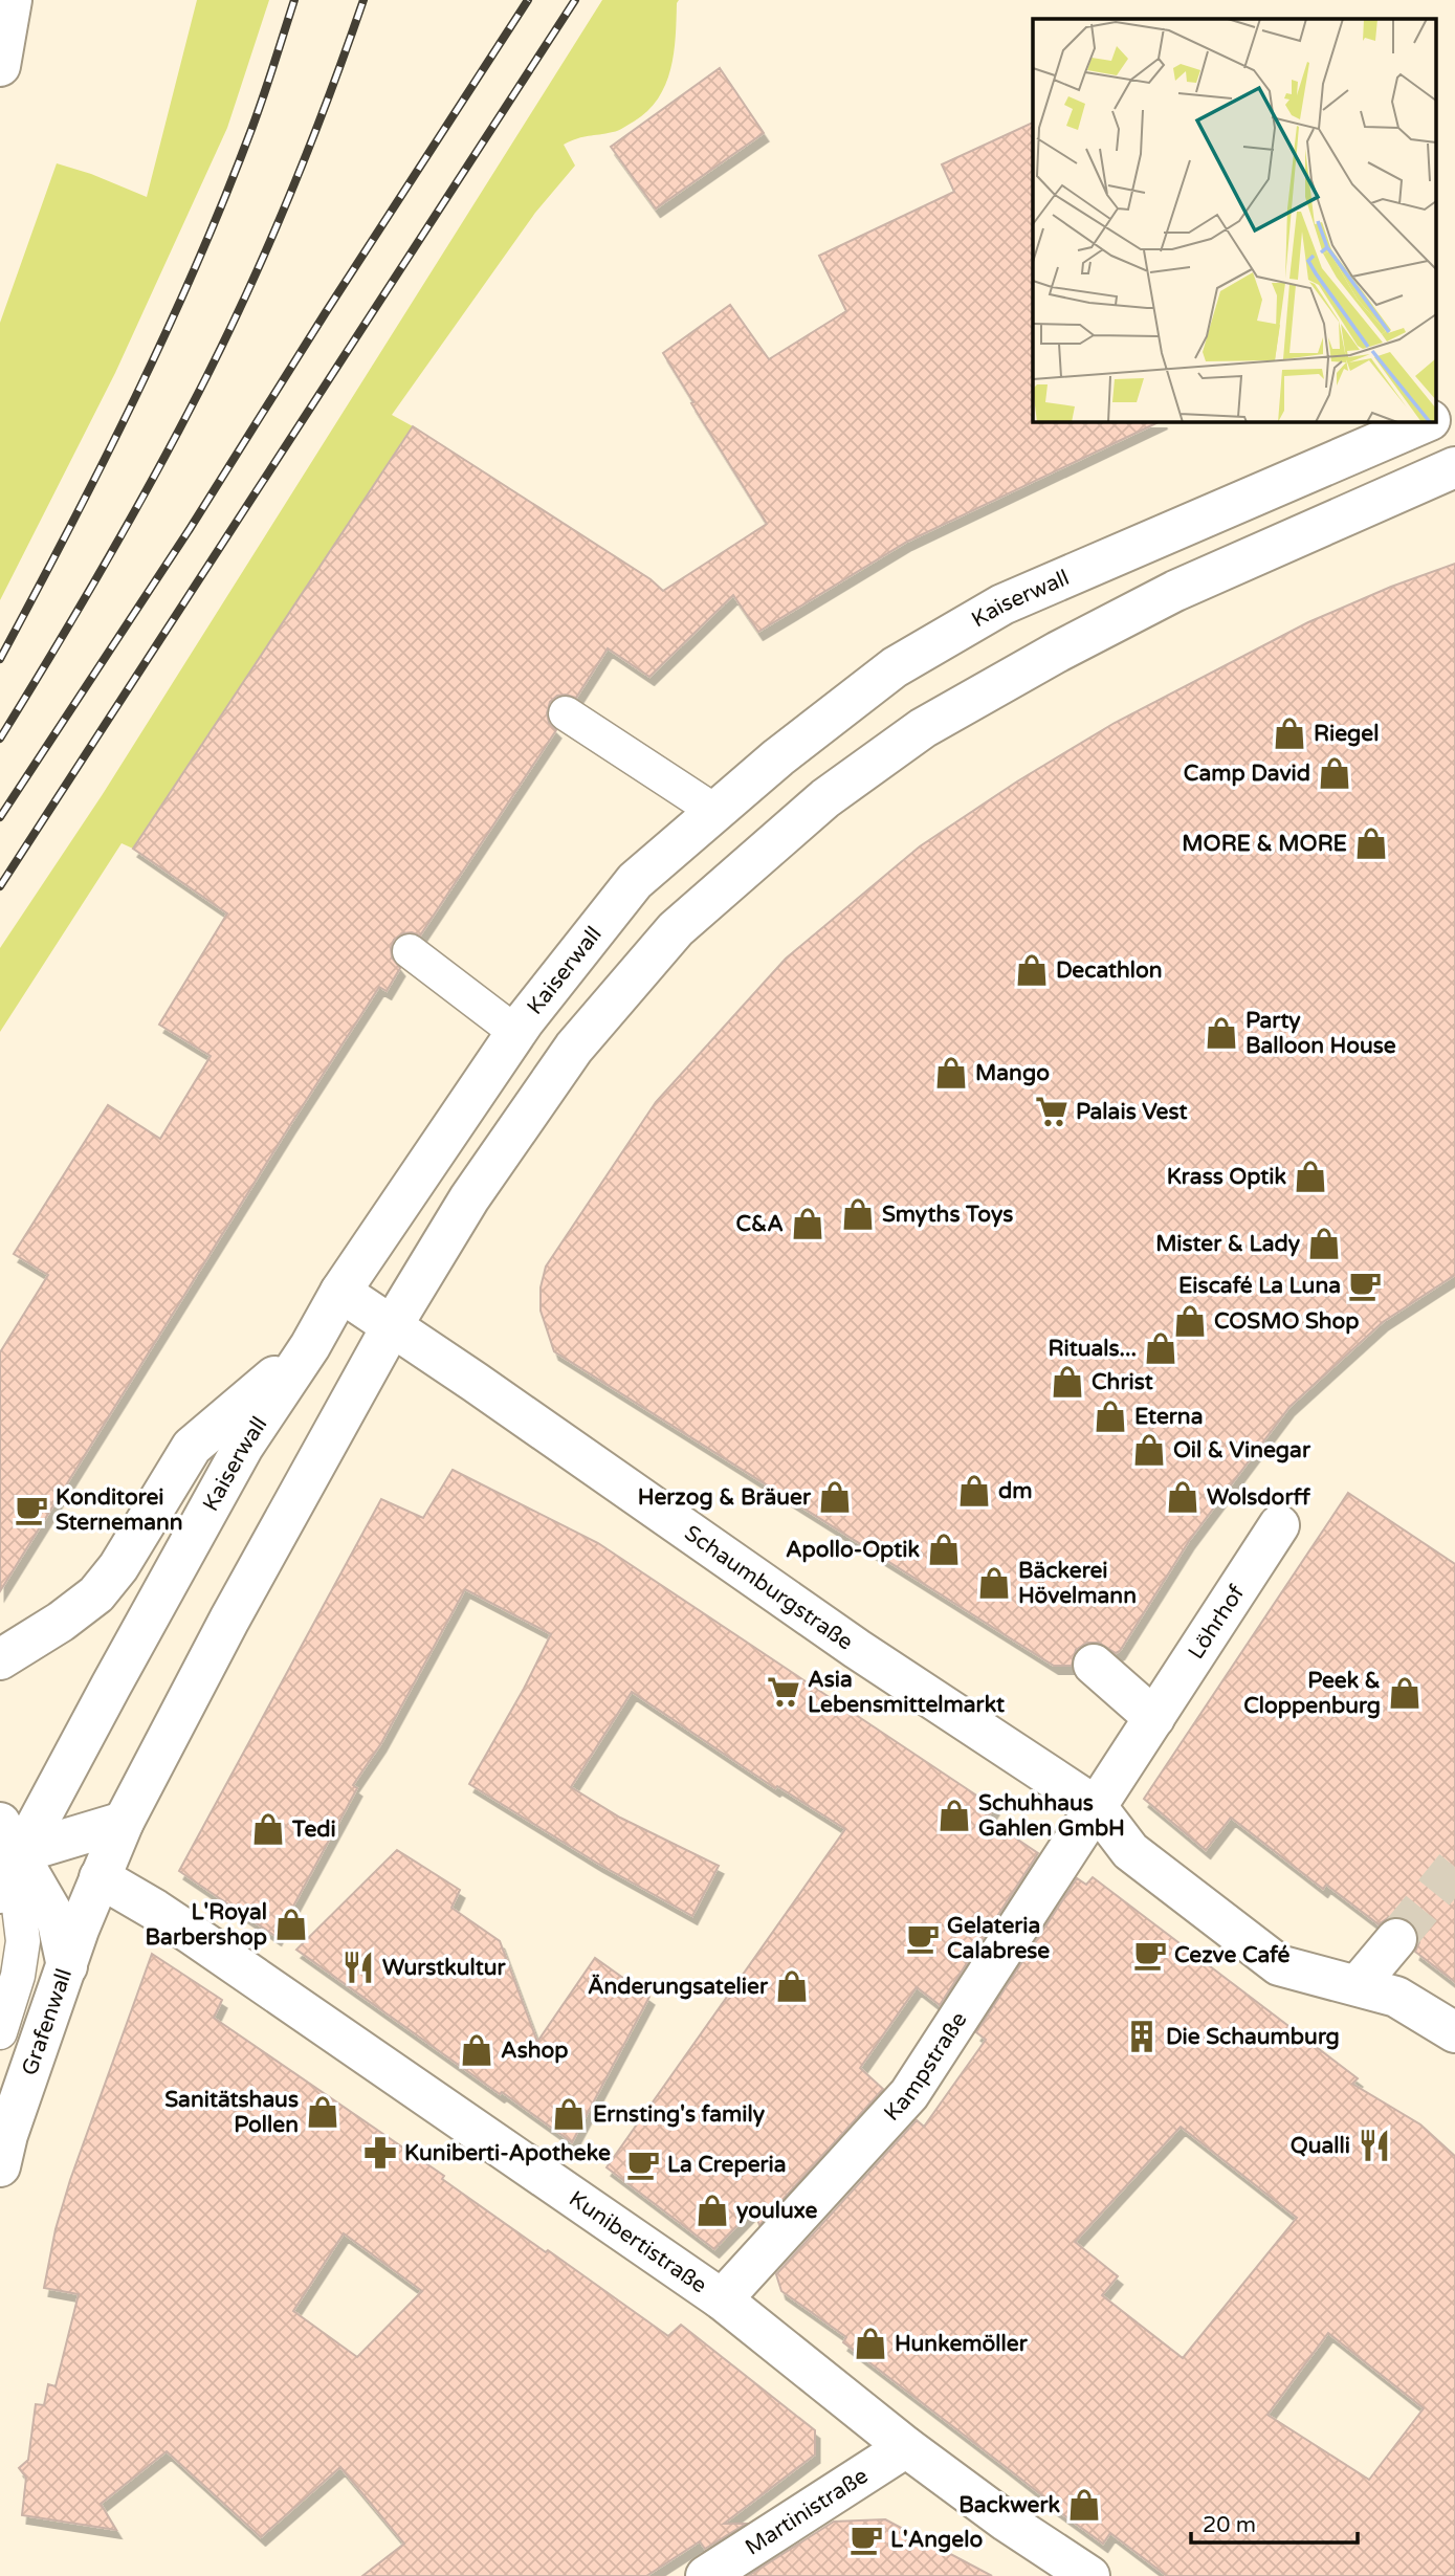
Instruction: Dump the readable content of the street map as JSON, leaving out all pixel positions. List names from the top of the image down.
{
  "streets": {
    "main road": [
      "Kaiserwall",
      "Schaumburgstraße",
      "Löhrhof",
      "Grafenwall",
      "Kampstraße",
      "Kunibertistraße",
      "Martinistraße"
    ]
  },
  "crossings": [
    ["Kaiserwall", "Schaumburgstraße"],
    ["Schaumburgstraße", "Löhrhof"],
    ["Schaumburgstraße", "Kampstraße"],
    ["Löhrhof", "Kampstraße"],
    ["Grafenwall", "Kunibertistraße"],
    ["Kampstraße", "Kunibertistraße"],
    ["Kunibertistraße", "Martinistraße"]
  ],
  "places": {
    "shop": [
      "Riegel",
      "Camp David",
      "MORE & MORE",
      "Decathlon",
      "Party Balloon House",
      "Mango",
      "Krass Optik",
      "Smyths Toys",
      "C&A",
      "Mister & Lady",
      "COSMO Shop",
      "Rituals...",
      "Christ",
      "Eterna",
      "Oil & Vinegar",
      "dm",
      "Herzog & Bräuer",
      "Wolsdorff",
      "Apollo-Optik",
      "Bäckerei Hövelmann",
      "Peek & Cloppenburg",
      "Schuhhaus Gahlen GmbH",
      "Tedi",
      "L'Royal Barbershop",
      "Änderungsatelier",
      "Ashop",
      "Sanitätshaus Pollen",
      "Ernsting's family",
      "youluxe",
      "Hunkemöller",
      "Backwerk"
    ],
    "supermarket": ["Palais Vest", "Asia Lebensmittelmarkt"],
    "cafe": [
      "Eiscafé La Luna",
      "Konditorei Sternemann",
      "Gelateria Calabrese",
      "Cezve Café",
      "La Creperia",
      "L'Angelo"
    ],
    "restaurant": ["Wurstkultur", "Qualli"],
    "building": ["Die Schaumburg"],
    "pharmacy": ["Kuniberti-Apotheke"]
  },
  "scale_bar": "20 m"
}
